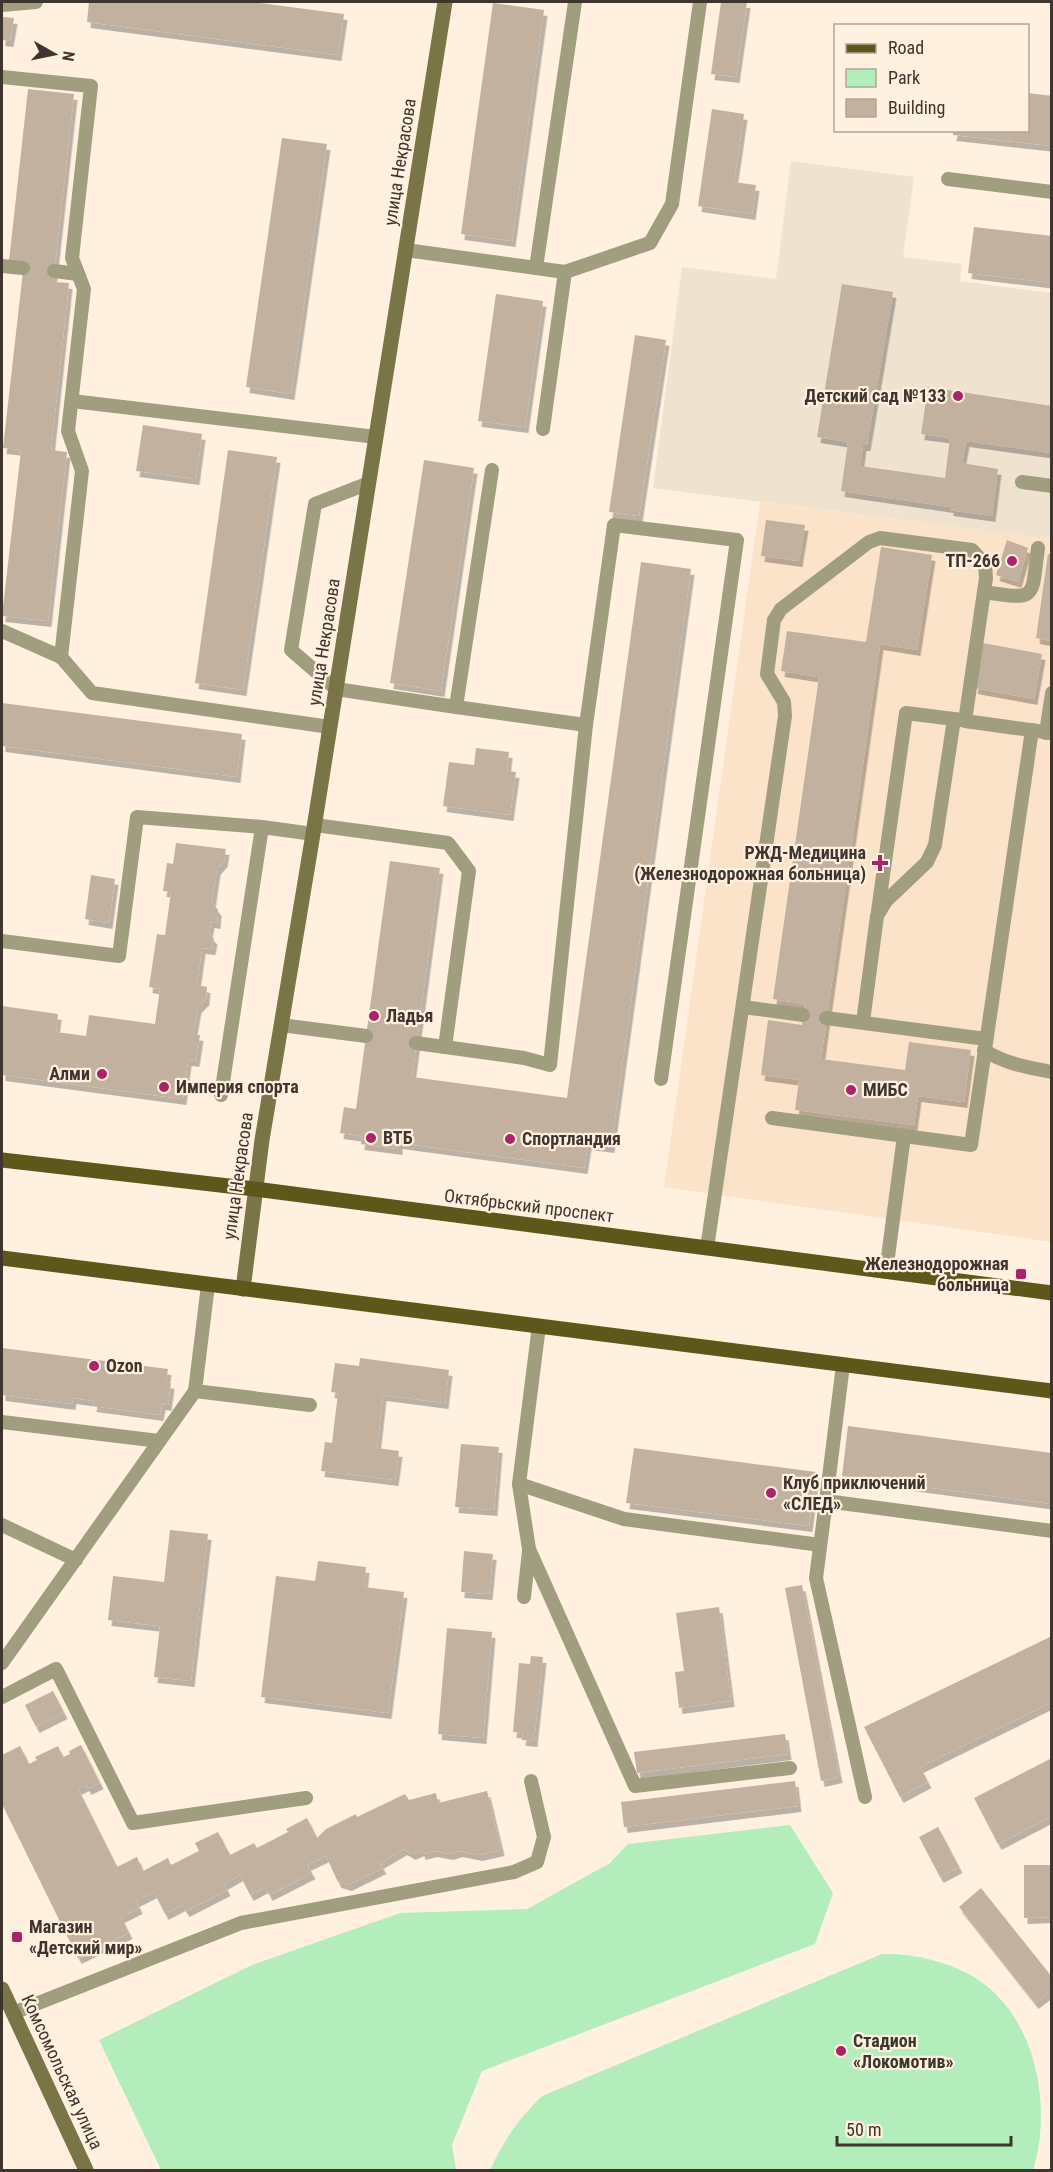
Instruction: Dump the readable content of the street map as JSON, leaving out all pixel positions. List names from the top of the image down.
{
  "streets": {
    "main road": ["Октябрьский проспект"],
    "street": ["улица Некрасова", "Комсомольская улица"]
  },
  "crossings": [
    ["улица Некрасова", "Октябрьский проспект"]
  ],
  "places": {
    "other": [
      "Детский сад №133",
      "ТП-266",
      "Ладья",
      "Алми",
      "Империя спорта",
      "МИБС",
      "ВТБ",
      "Спортландия",
      "Ozon",
      "Клуб приключений «СЛЕД»",
      "Cтадион «Локомотив»"
    ],
    "health": ["РЖД-Медицина (Железнодорожная больница)"],
    "transit": ["Железнодорожная больница", "Магазин «Детский мир»"]
  },
  "legend": ["Road", "Park", "Building"],
  "scale_bar": "50 m",
  "north": "right"
}
